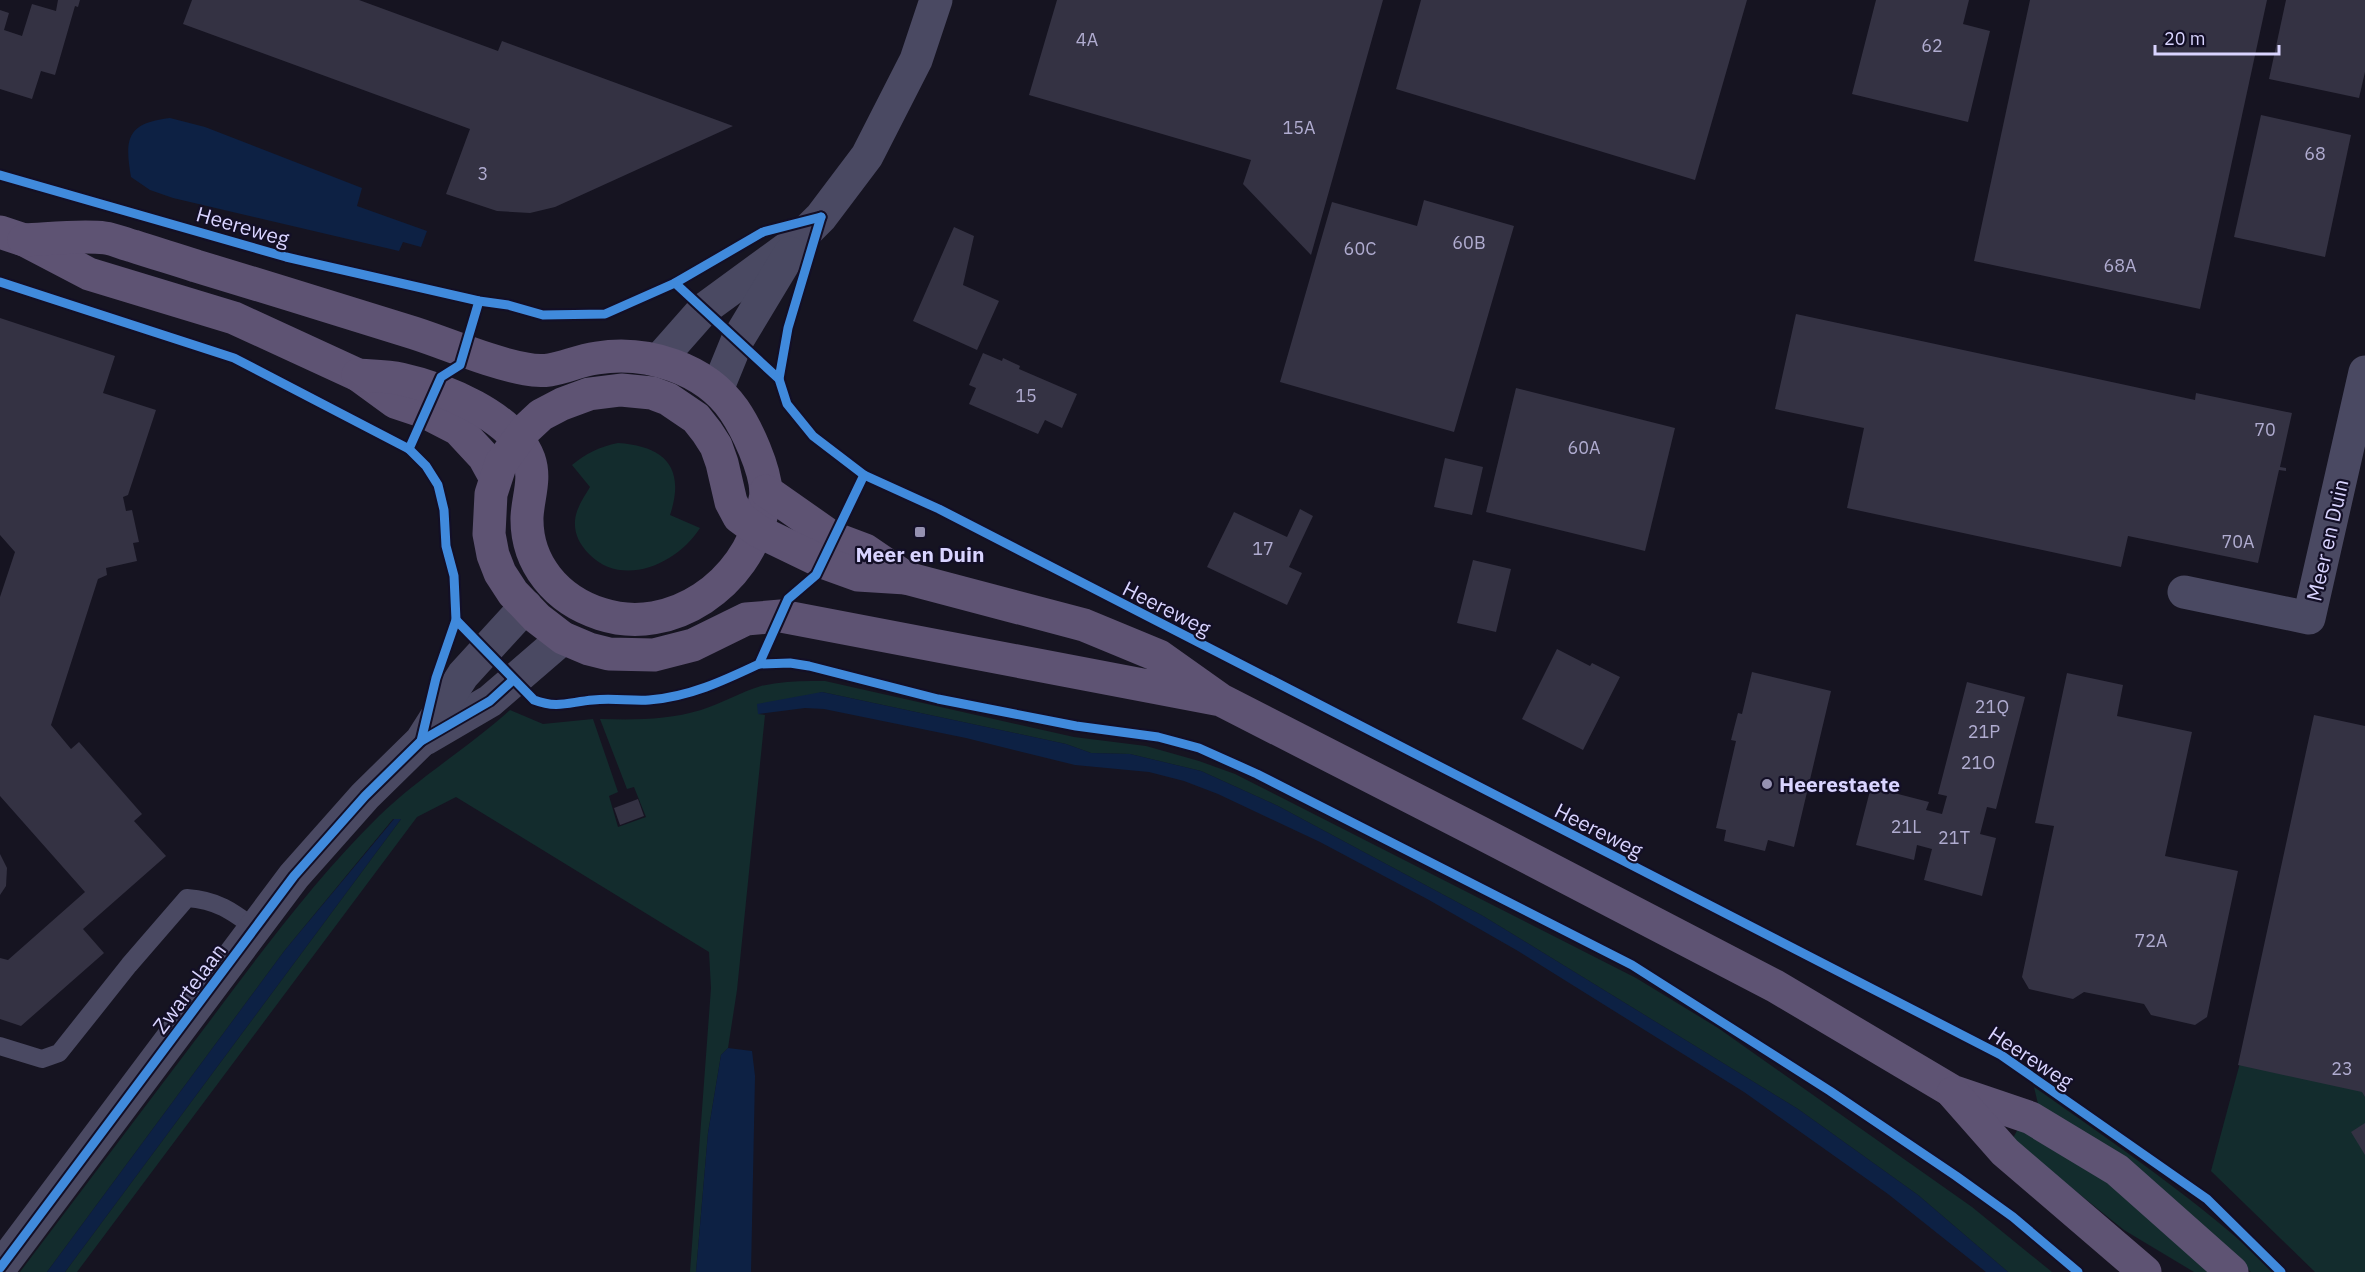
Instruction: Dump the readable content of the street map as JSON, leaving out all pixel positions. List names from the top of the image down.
{
  "streets": {
    "street": ["Meer en Duin", "Zwartelaan"],
    "cycle path": ["Heereweg"]
  },
  "places": {
    "transit": ["Meer en Duin"],
    "other": ["Heerestaete"]
  },
  "house_numbers": [
    "4A",
    "62",
    "15A",
    "68",
    "3",
    "60B",
    "60C",
    "68A",
    "15",
    "70",
    "60A",
    "70A",
    "17",
    "21Q",
    "21P",
    "21O",
    "21L",
    "21T",
    "72A",
    "23"
  ],
  "scale_bar": "20 m"
}
